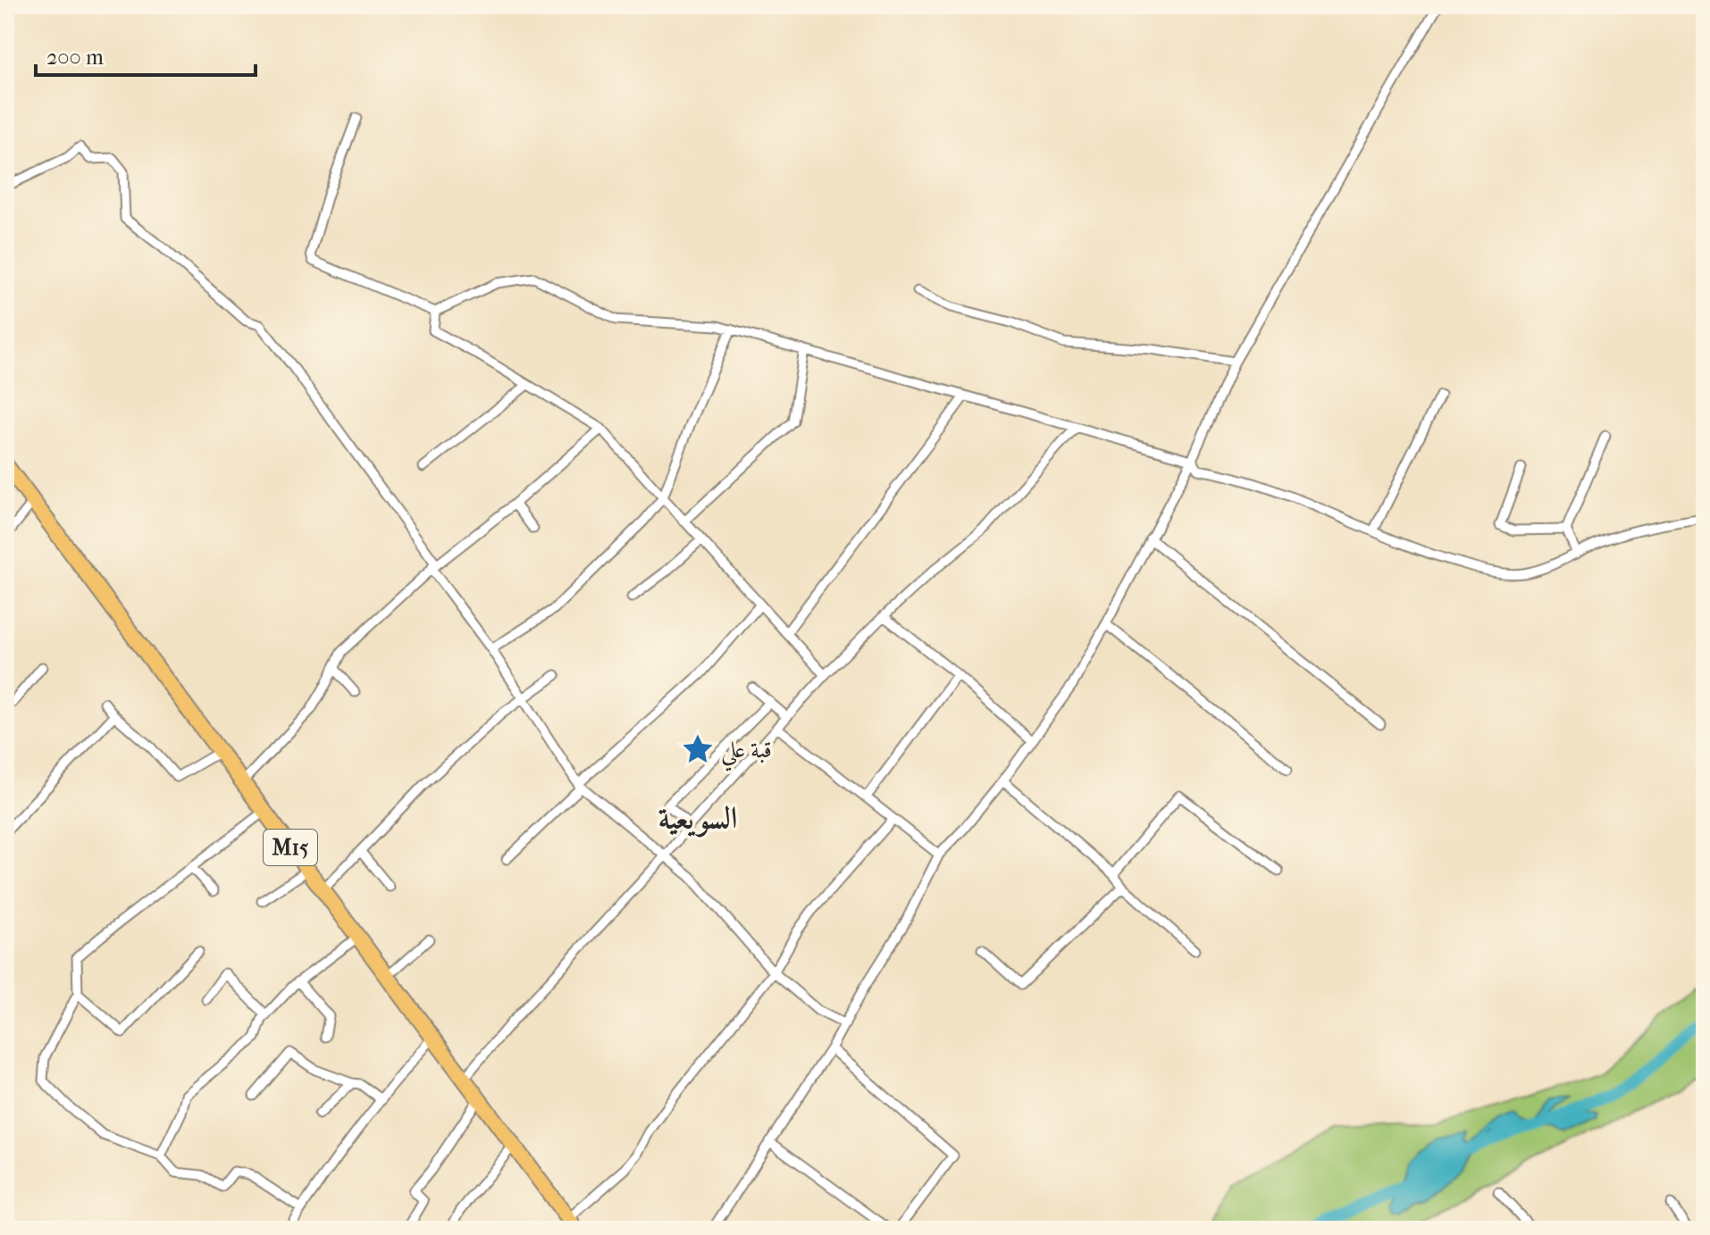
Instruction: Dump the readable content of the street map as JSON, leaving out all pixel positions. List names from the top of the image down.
{
  "streets": {
    "highway": ["M15"]
  },
  "districts": ["السويعية"],
  "places": {
    "place": ["قبة علي"]
  },
  "scale_bar": "200 m"
}
